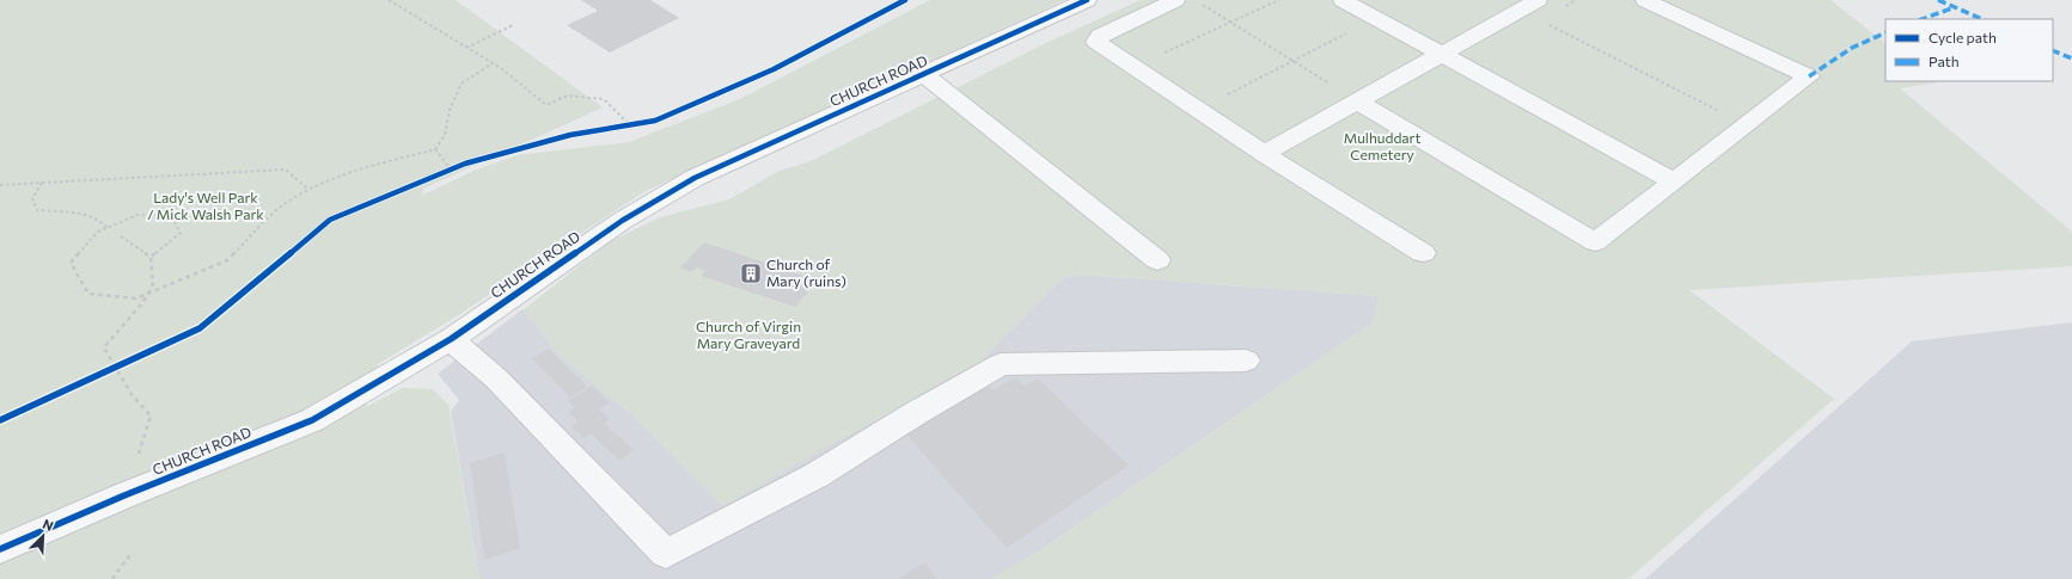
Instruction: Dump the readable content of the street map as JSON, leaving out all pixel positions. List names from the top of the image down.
{
  "streets": {
    "street": ["CHURCH ROAD"]
  },
  "parks": ["Mulhuddart Cemetery", "Lady's Well Park / Mick Walsh Park", "Church of Virgin Mary Graveyard"],
  "places": {
    "building": ["Church of Mary (ruins)"]
  },
  "legend": ["Cycle path", "Path"],
  "north": "top right"
}
